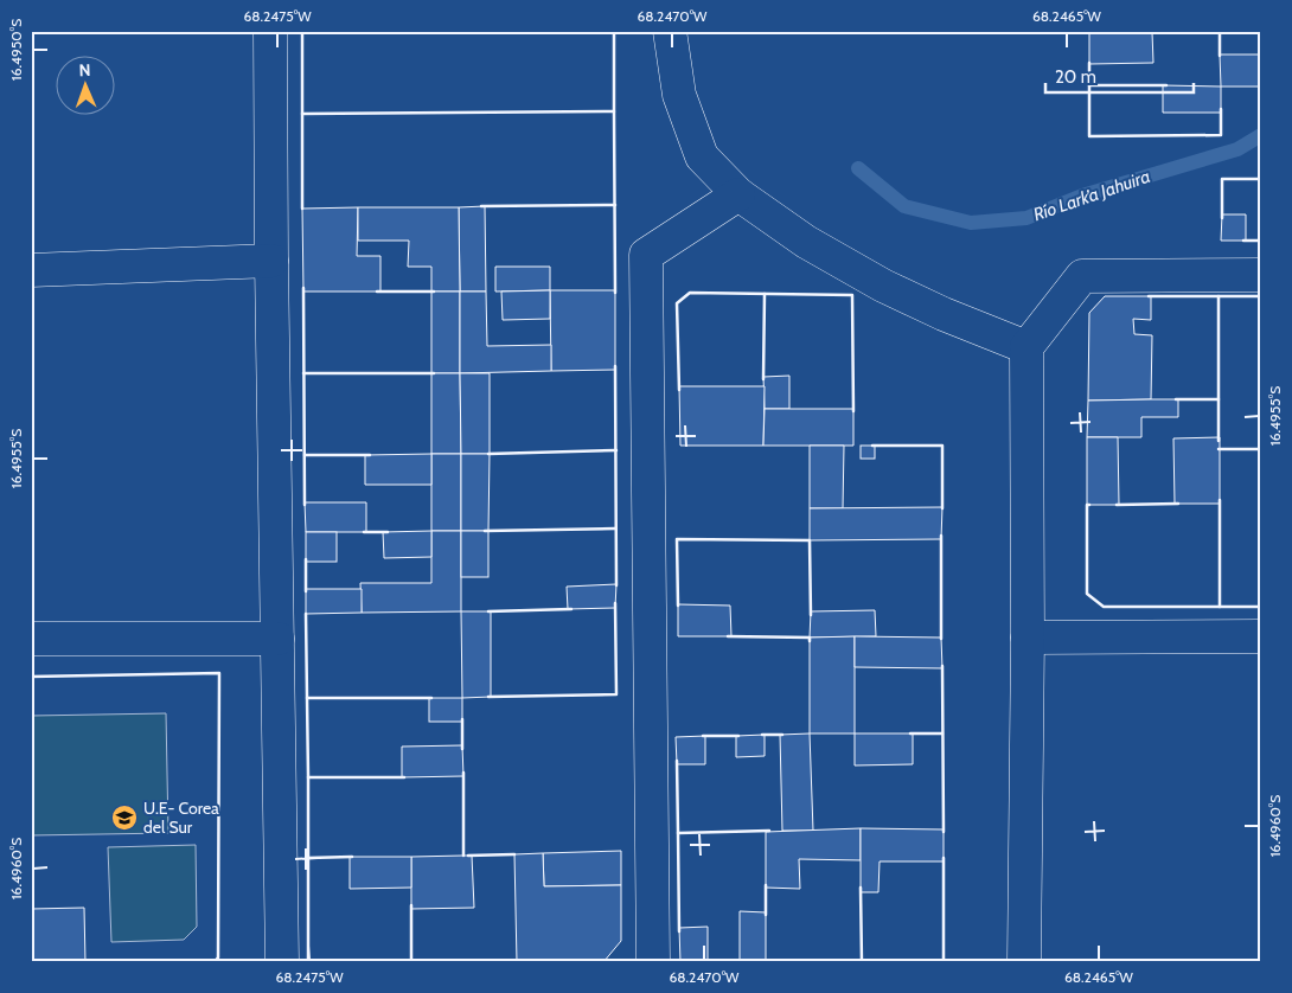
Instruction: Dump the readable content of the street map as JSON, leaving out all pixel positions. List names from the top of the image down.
{
  "water": ["Río Lark’a Jahuira"],
  "places": {
    "school or university": ["U.E- Corea del Sur"]
  },
  "scale_bar": "20 m",
  "north": "top",
  "coordinates": [
    "68.2475°W",
    "68.2470°W",
    "68.2465°W",
    "16.4950°S",
    "16.4955°S",
    "16.4960°S"
  ]
}
